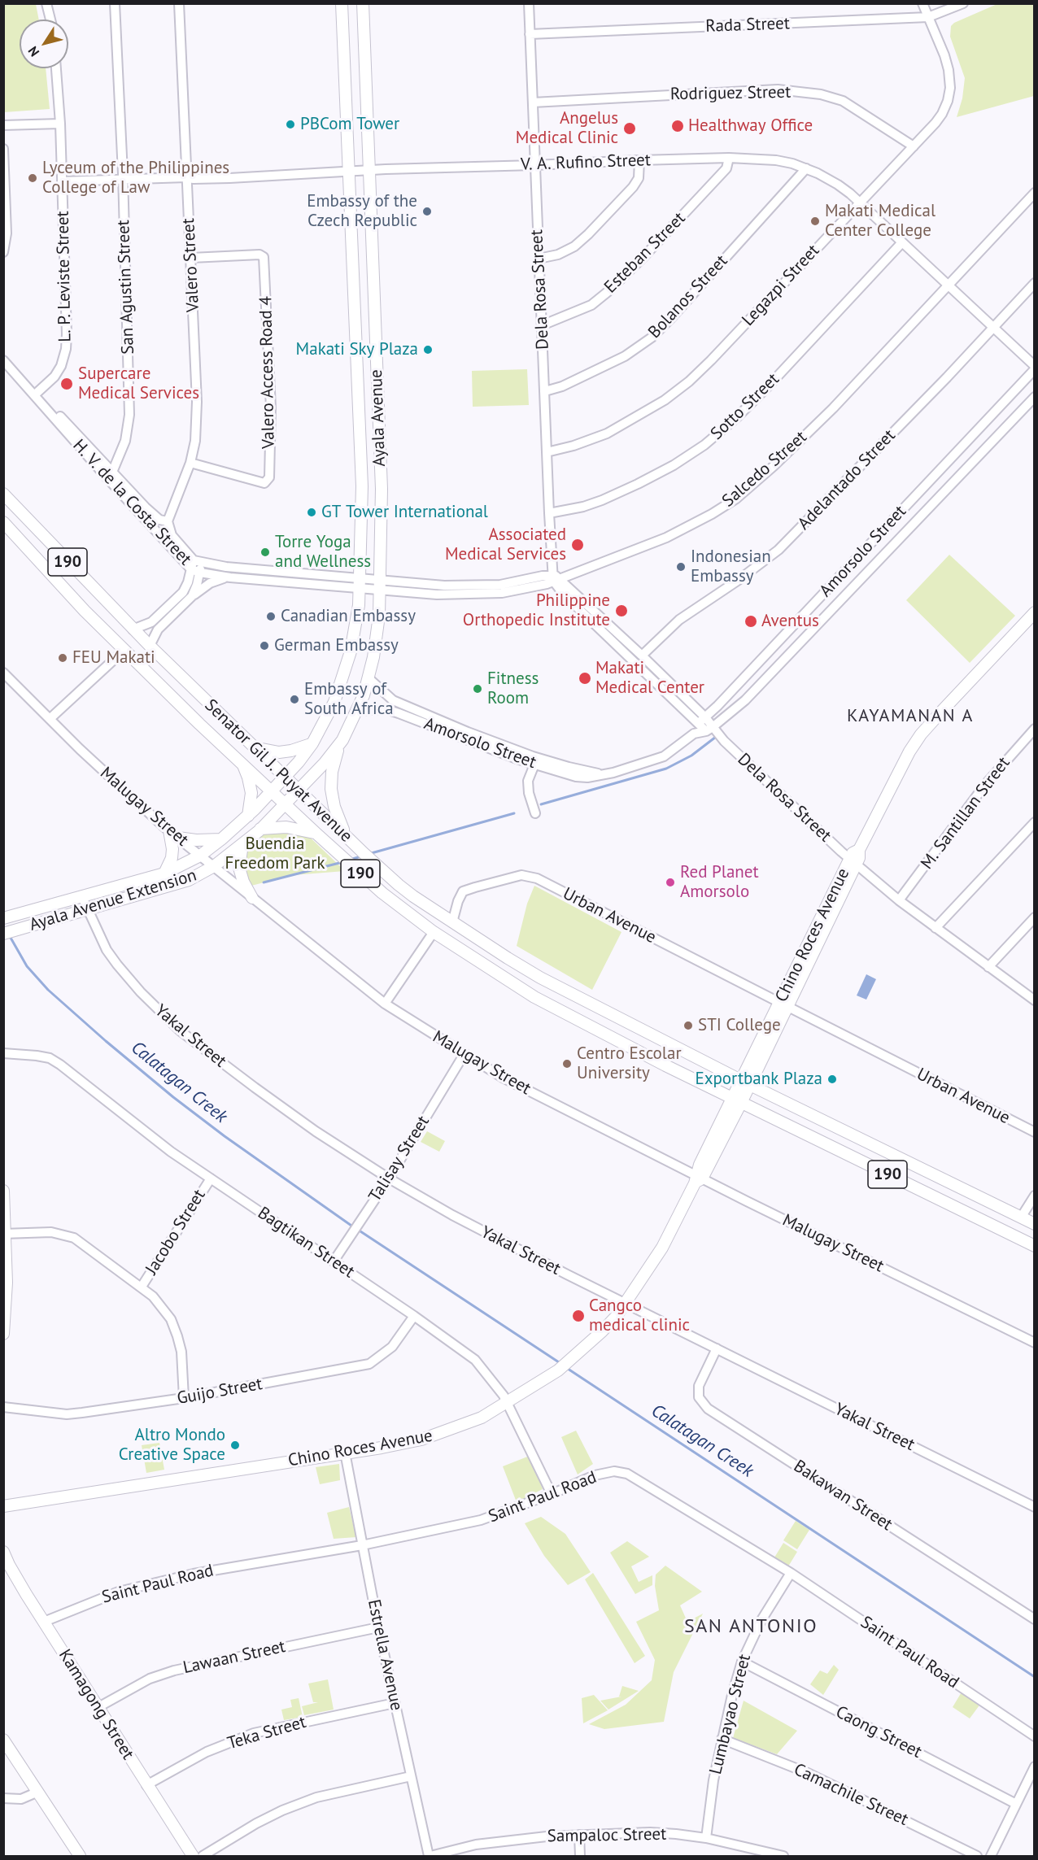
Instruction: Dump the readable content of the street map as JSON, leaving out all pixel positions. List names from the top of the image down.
{
  "streets": {
    "main road": [
      "Ayala Avenue",
      "190",
      "Senator Gil J. Puyat Avenue",
      "Ayala Avenue Extension",
      "Chino Roces Avenue",
      "Kamagong Street"
    ],
    "street": [
      "Rada Street",
      "Rodriguez Street",
      "V. A. Rufino Street",
      "Esteban Street",
      "Valero Street",
      "L. P. Leviste Street",
      "Legazpi Street",
      "San Agustin Street",
      "Dela Rosa Street",
      "Bolanos Street",
      "Valero Access Road 4",
      "Sotto Street",
      "Salcedo Street",
      "Adelantado Street",
      "H. V. de la Costa Street",
      "Amorsolo Street",
      "Malugay Street",
      "M. Santillan Street",
      "Urban Avenue",
      "Yakal Street",
      "Talisay Street",
      "Jacobo Street",
      "Bagtikan Street",
      "Guijo Street",
      "Bakawan Street",
      "Saint Paul Road",
      "Estrella Avenue",
      "Lawaan Street",
      "Lumbayao Street",
      "Caong Street",
      "Teka Street",
      "Camachile Street",
      "Sampaloc Street"
    ]
  },
  "crossings": [
    ["Rada Street", "Legazpi Street"],
    ["Rada Street", "Dela Rosa Street"],
    ["Rodriguez Street", "Legazpi Street"],
    ["Rodriguez Street", "Dela Rosa Street"],
    ["V. A. Rufino Street", "Esteban Street"],
    ["V. A. Rufino Street", "Valero Street"],
    ["V. A. Rufino Street", "L. P. Leviste Street"],
    ["V. A. Rufino Street", "Legazpi Street"],
    ["V. A. Rufino Street", "San Agustin Street"],
    ["V. A. Rufino Street", "Dela Rosa Street"],
    ["V. A. Rufino Street", "Bolanos Street"],
    ["V. A. Rufino Street", "Sotto Street"],
    ["V. A. Rufino Street", "Ayala Avenue"],
    ["V. A. Rufino Street", "Salcedo Street"],
    ["V. A. Rufino Street", "Adelantado Street"],
    ["V. A. Rufino Street", "Amorsolo Street"],
    ["Esteban Street", "Dela Rosa Street"],
    ["Valero Street", "Valero Access Road 4"],
    ["Valero Street", "H. V. de la Costa Street"],
    ["L. P. Leviste Street", "H. V. de la Costa Street"],
    ["Legazpi Street", "Dela Rosa Street"],
    ["San Agustin Street", "H. V. de la Costa Street"],
    ["Dela Rosa Street", "Bolanos Street"],
    ["Dela Rosa Street", "Sotto Street"],
    ["Dela Rosa Street", "Salcedo Street"],
    ["Dela Rosa Street", "Adelantado Street"],
    ["Dela Rosa Street", "Amorsolo Street"],
    ["Dela Rosa Street", "M. Santillan Street"],
    ["Dela Rosa Street", "Chino Roces Avenue"],
    ["Ayala Avenue", "Salcedo Street"],
    ["Ayala Avenue", "H. V. de la Costa Street"],
    ["Ayala Avenue", "Amorsolo Street"],
    ["Ayala Avenue", "Senator Gil J. Puyat Avenue"],
    ["Ayala Avenue", "Ayala Avenue Extension"],
    ["Salcedo Street", "H. V. de la Costa Street"],
    ["Senator Gil J. Puyat Avenue", "Ayala Avenue Extension"],
    ["Senator Gil J. Puyat Avenue", "Urban Avenue"],
    ["Senator Gil J. Puyat Avenue", "Chino Roces Avenue"],
    ["Malugay Street", "Ayala Avenue Extension"],
    ["Malugay Street", "Chino Roces Avenue"],
    ["Malugay Street", "Talisay Street"],
    ["Ayala Avenue Extension", "Yakal Street"],
    ["Urban Avenue", "Chino Roces Avenue"],
    ["Chino Roces Avenue", "Yakal Street"],
    ["Chino Roces Avenue", "Bagtikan Street"],
    ["Chino Roces Avenue", "Estrella Avenue"],
    ["Yakal Street", "Talisay Street"],
    ["Yakal Street", "Bakawan Street"],
    ["Talisay Street", "Bagtikan Street"],
    ["Jacobo Street", "Bagtikan Street"],
    ["Bagtikan Street", "Guijo Street"],
    ["Bagtikan Street", "Saint Paul Road"],
    ["Saint Paul Road", "Estrella Avenue"],
    ["Saint Paul Road", "Kamagong Street"],
    ["Saint Paul Road", "Lumbayao Street"],
    ["Estrella Avenue", "Lawaan Street"],
    ["Estrella Avenue", "Teka Street"],
    ["Estrella Avenue", "Sampaloc Street"],
    ["Lawaan Street", "Kamagong Street"],
    ["Kamagong Street", "Teka Street"],
    ["Lumbayao Street", "Caong Street"],
    ["Lumbayao Street", "Camachile Street"],
    ["Lumbayao Street", "Sampaloc Street"]
  ],
  "districts": ["KAYAMANAN A", "SAN ANTONIO"],
  "water": ["Calatagan Creek"],
  "parks": ["Buendia Freedom Park"],
  "places": [
    "PBCom Tower",
    "Healthway Office",
    "Angelus Medical Clinic",
    "Lyceum of the Philippines College of Law",
    "Embassy of the Czech Republic",
    "Makati Medical Center College",
    "Makati Sky Plaza",
    "Supercare Medical Services",
    "GT Tower International",
    "Associated Medical Services",
    "Torre Yoga and Wellness",
    "Indonesian Embassy",
    "Philippine Orthopedic Institute",
    "Canadian Embassy",
    "Aventus",
    "German Embassy",
    "FEU Makati",
    "Makati Medical Center",
    "Fitness Room",
    "Embassy of South Africa",
    "Red Planet Amorsolo",
    "STI College",
    "Centro Escolar University",
    "Exportbank Plaza",
    "Cangco medical clinic",
    "Altro Mondo Creative Space"
  ],
  "north": "bottom left"
}
